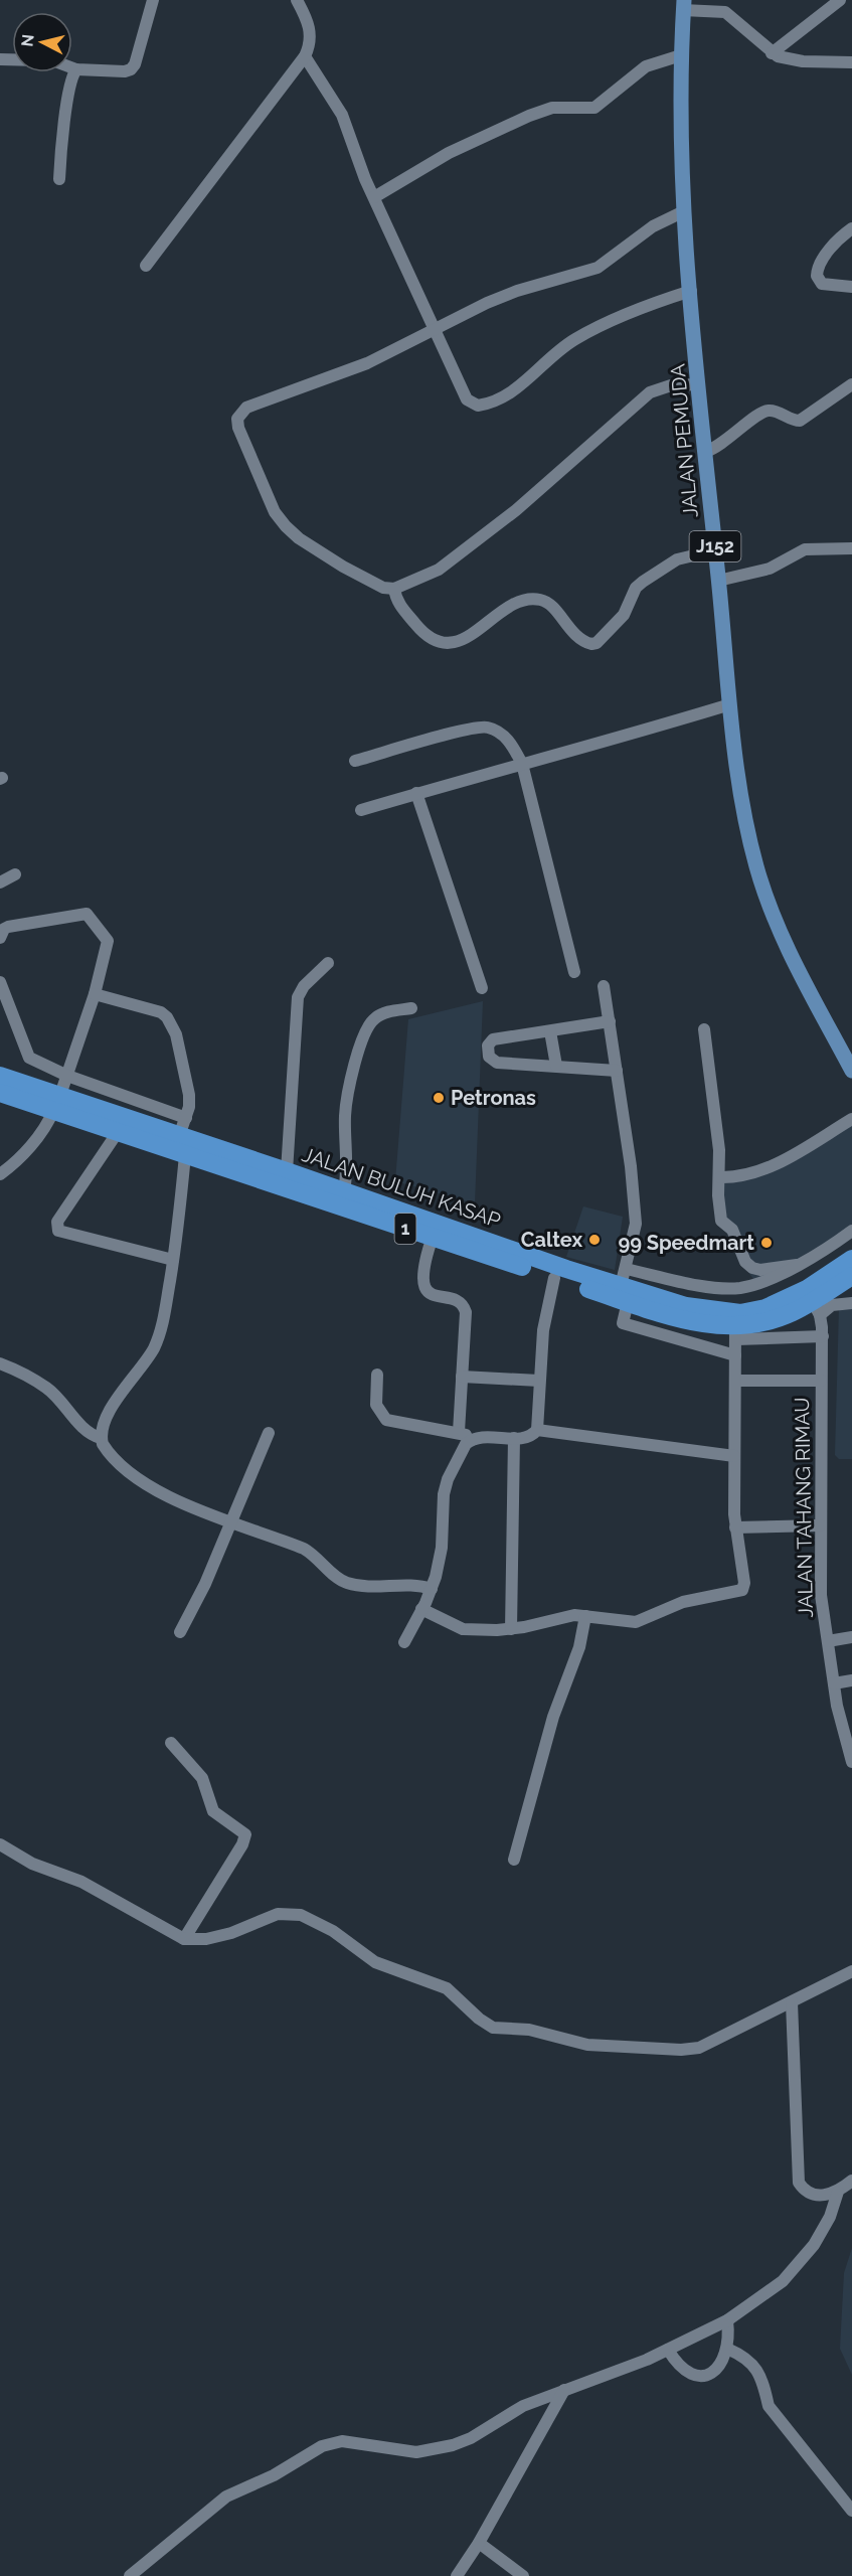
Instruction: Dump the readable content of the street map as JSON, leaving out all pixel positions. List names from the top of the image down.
{
  "streets": {
    "highway": ["JALAN BULUH KASAP", "1"],
    "main road": ["JALAN PEMUDA", "J152"],
    "street": ["JALAN TAHANG RIMAU"]
  },
  "crossings": [
    ["JALAN BULUH KASAP", "JALAN TAHANG RIMAU"]
  ],
  "places": ["Petronas", "Caltex", "99 Speedmart"],
  "north": "left"
}
